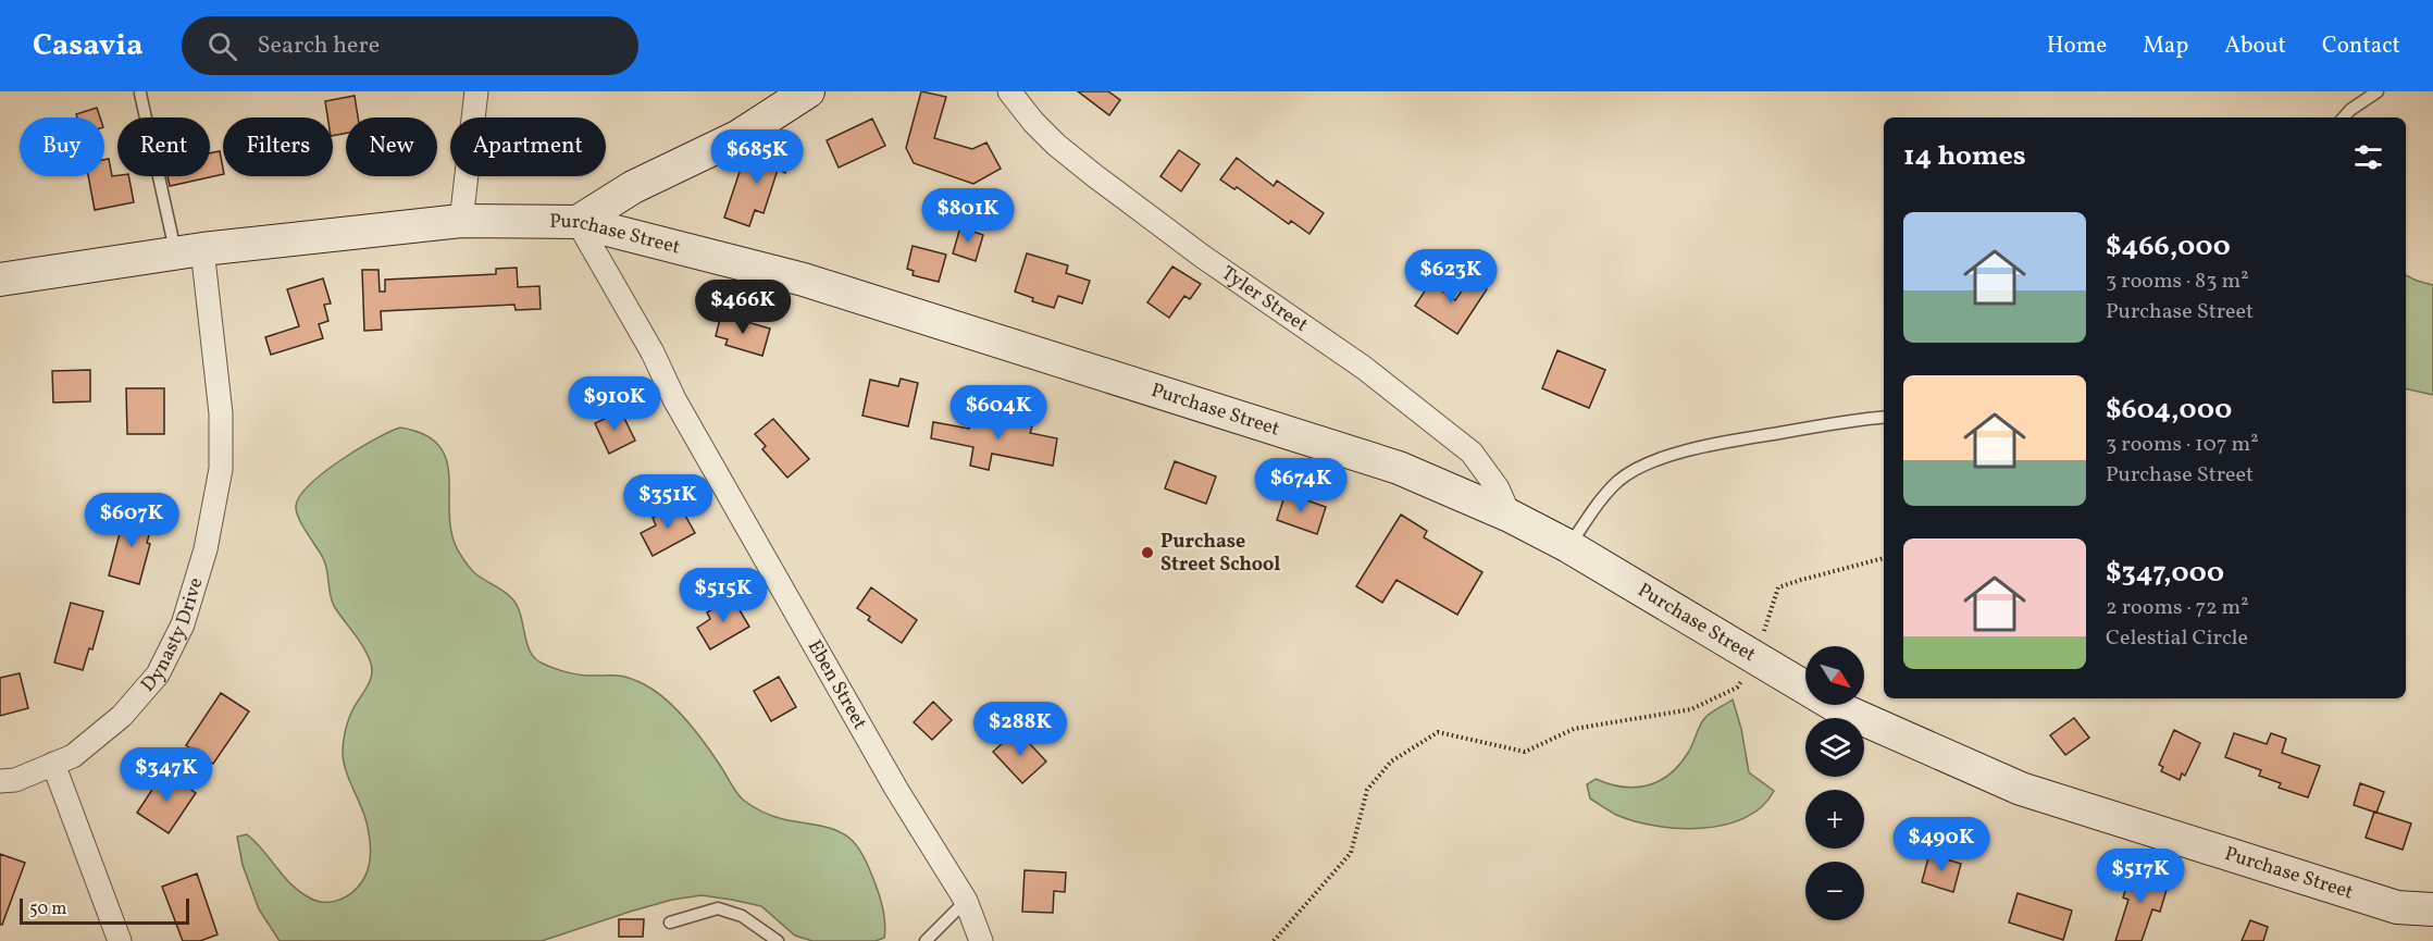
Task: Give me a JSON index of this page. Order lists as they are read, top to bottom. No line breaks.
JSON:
{"streets":{"main road":["Purchase Street"],"street":["Tyler Street","Dynasty Drive","Eben Street"]},"crossings":[["Purchase Street","Tyler Street"],["Purchase Street","Dynasty Drive"],["Purchase Street","Eben Street"]],"places":["Purchase Street School"],"scale_bar":"50 m","north":"bottom right","page":{"header":"Casavia","search":"Search here","nav":["Home","Map","About","Contact"],"chip":["Buy","Rent","Filters","New","Apartment"],"heading":"14 homes","price":["$685K","$801K","$623K","$466K","$910K","$604K","$674K","$351K","$607K","$515K","$288K","$347K","$490K","$517K"],"list":[{"name":"$466,000","note":"3 rooms · 83 m² · Purchase Street"},{"name":"$604,000","note":"3 rooms · 107 m² · Purchase Street"},{"name":"$347,000","note":"2 rooms · 72 m² · Celestial Circle"}],"map_buttons":["+","−"],"scale":"50 m"}}
